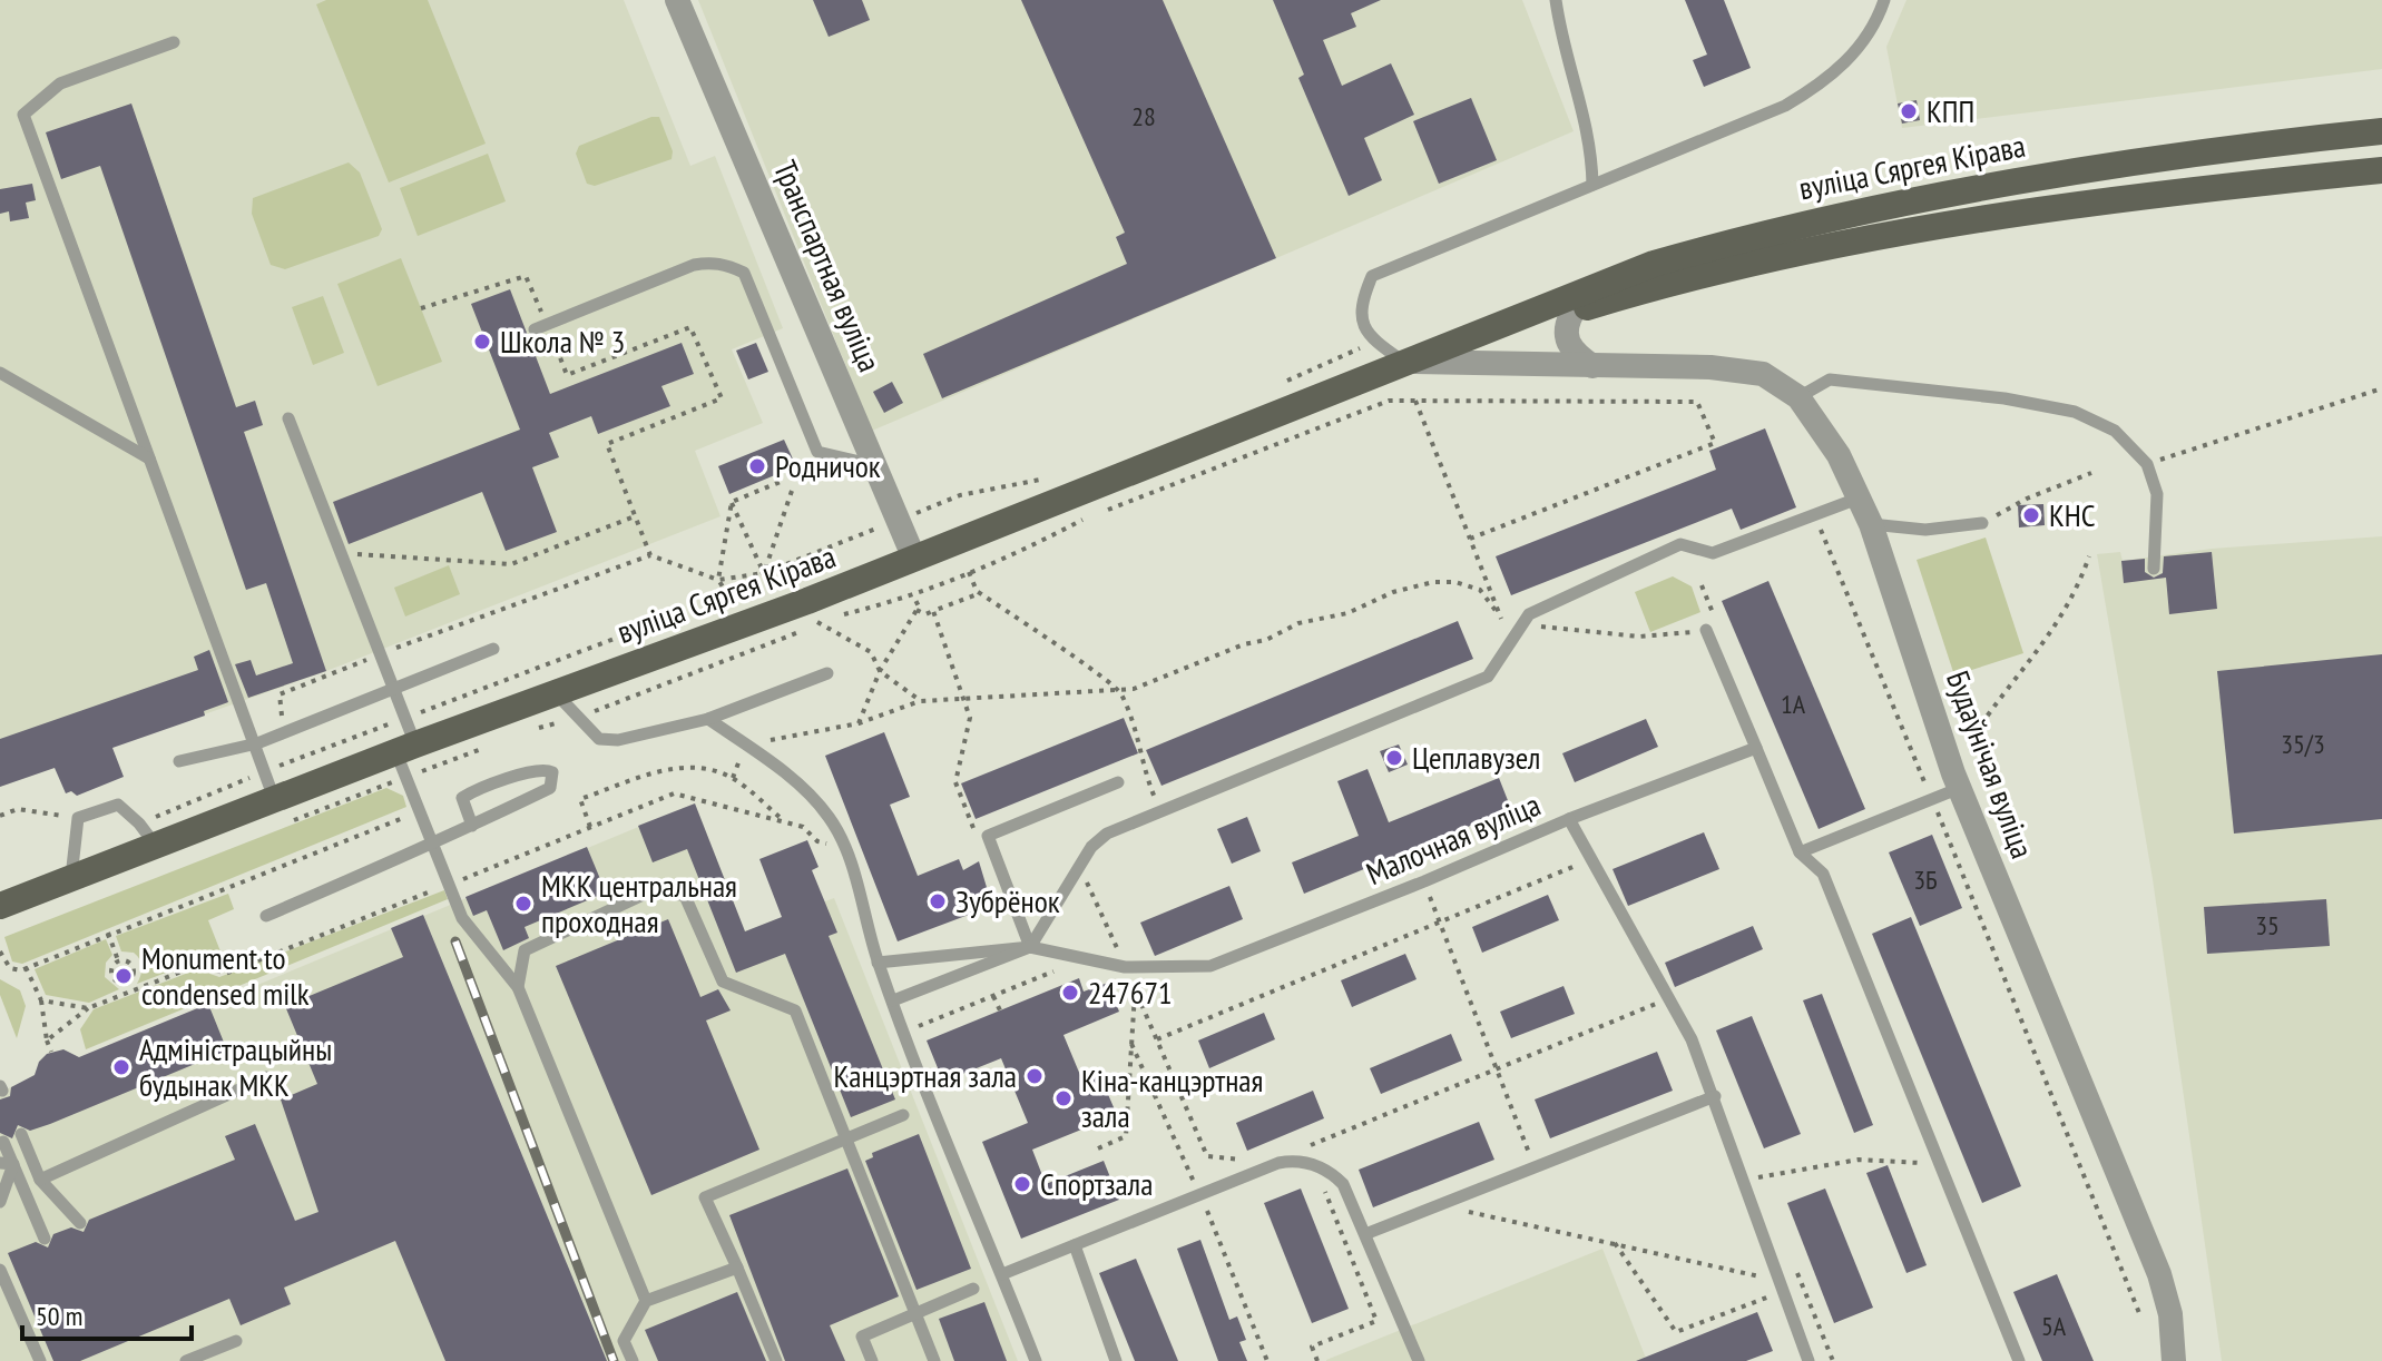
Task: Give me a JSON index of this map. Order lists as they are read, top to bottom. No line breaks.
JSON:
{"streets":{"main road":["вуліца Сяргея Кірава"],"street":["Транспартная вуліца","Будаўнічая вуліца"],"lane":["Малочная вуліца"]},"crossings":[["вуліца Сяргея Кірава","Транспартная вуліца"],["вуліца Сяргея Кірава","Будаўнічая вуліца"]],"places":["КПП","Школа № 3","Родничок","КНС","Цеплавузел","Зубрёнок","МКК центральная проходная","Monument to condensed milk","247671","Адміністрацыйны будынак МКК","Канцэртная зала","Кіна-канцэртная зала","Спортзала"],"house_numbers":["28","1А","35/3","3Б","35","5А"],"scale_bar":"50 m"}
